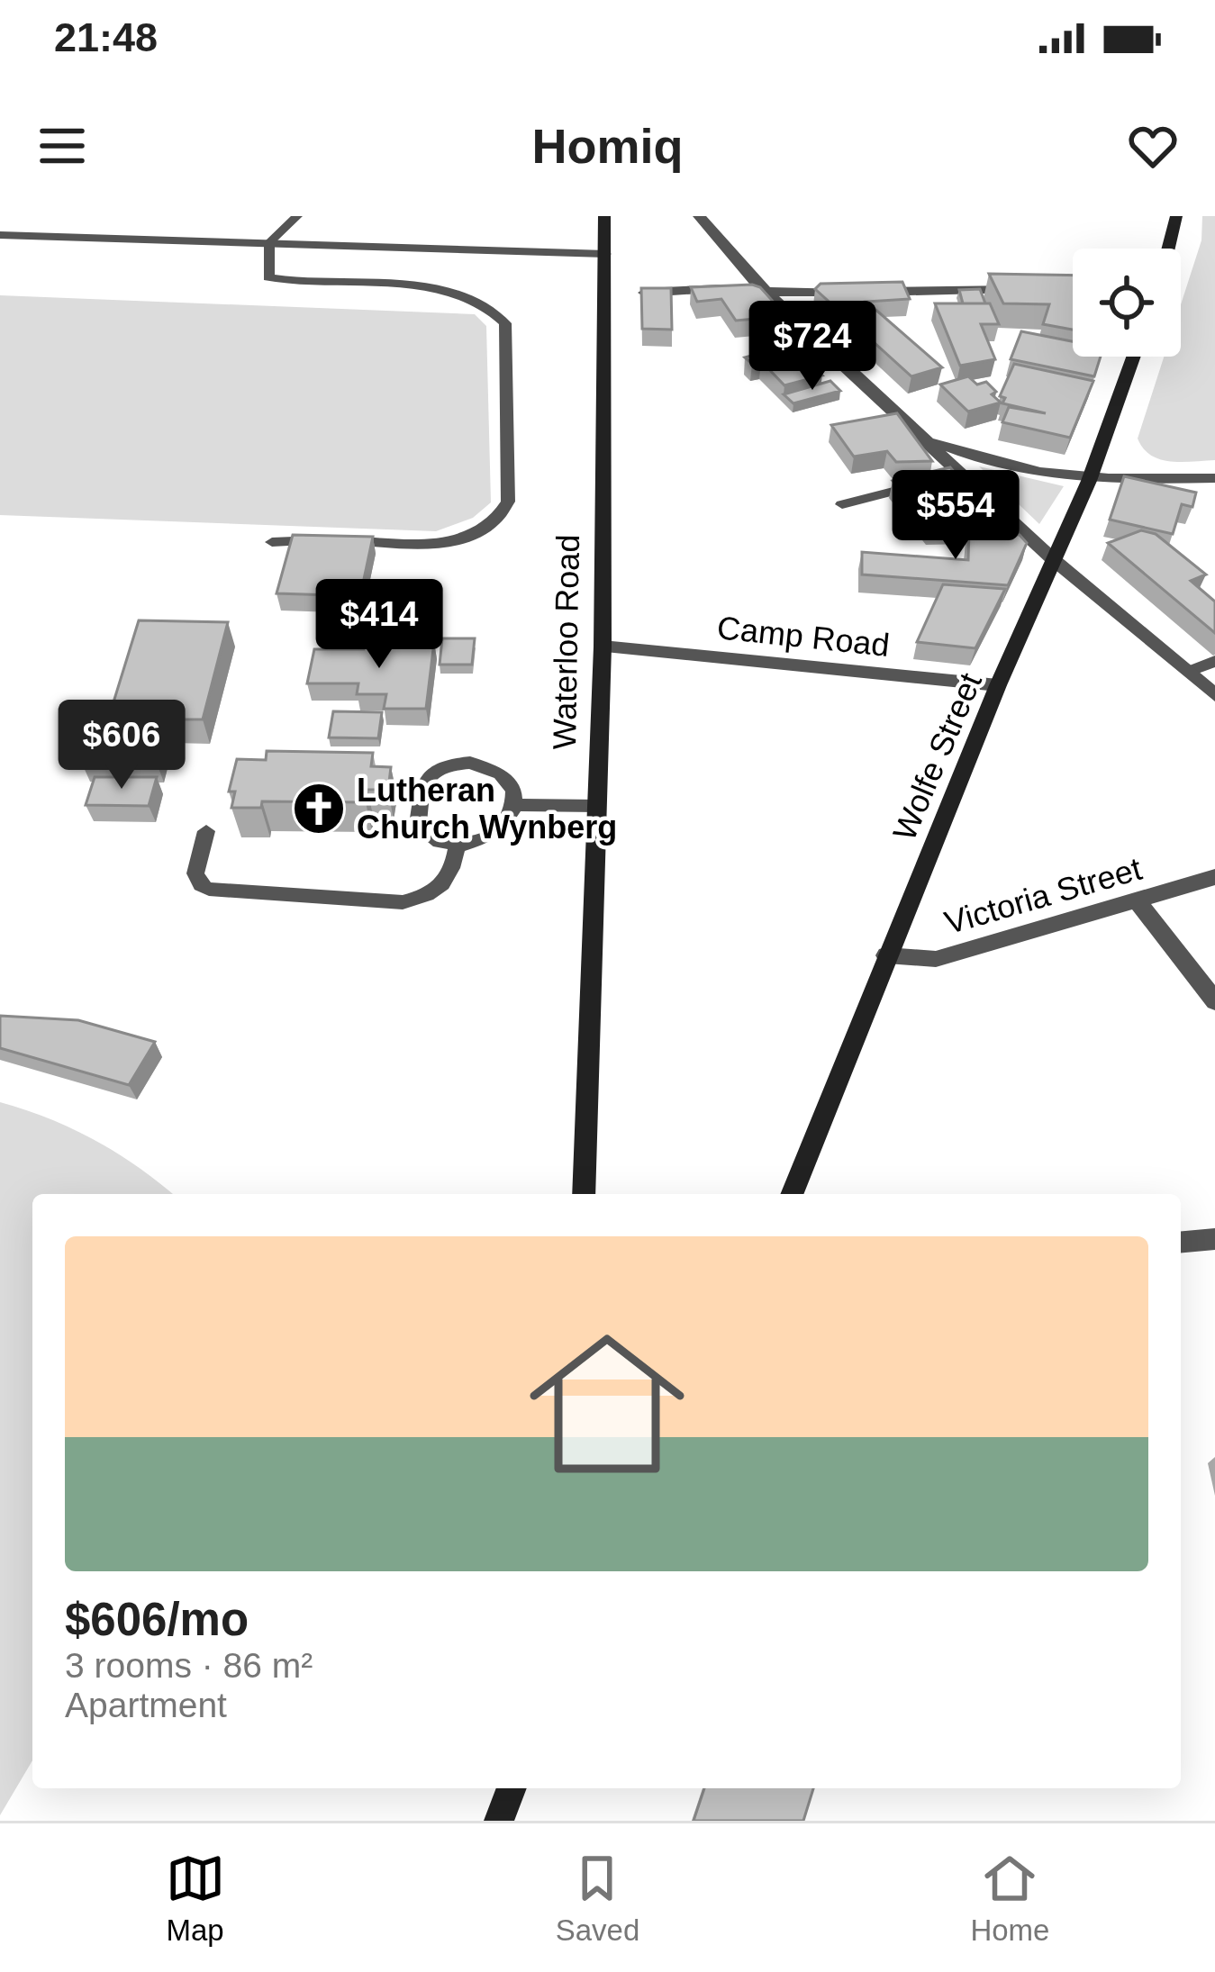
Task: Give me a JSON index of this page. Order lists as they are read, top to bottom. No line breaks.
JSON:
{"streets":{"main road":["Waterloo Road","Wolfe Street"],"street":["Camp Road","Victoria Street"]},"crossings":[["Camp Road","Waterloo Road"],["Camp Road","Wolfe Street"],["Wolfe Street","Victoria Street"]],"places":{"church":["Lutheran Church Wynberg"]},"page":{"status":"21:48","header":"Homiq","price":["$724","$554","$414","$606"],"list":[{"name":"$606/mo","note":"3 rooms · 86 m² · Apartment"}],"tabs":["Map","Saved","Home"]}}
